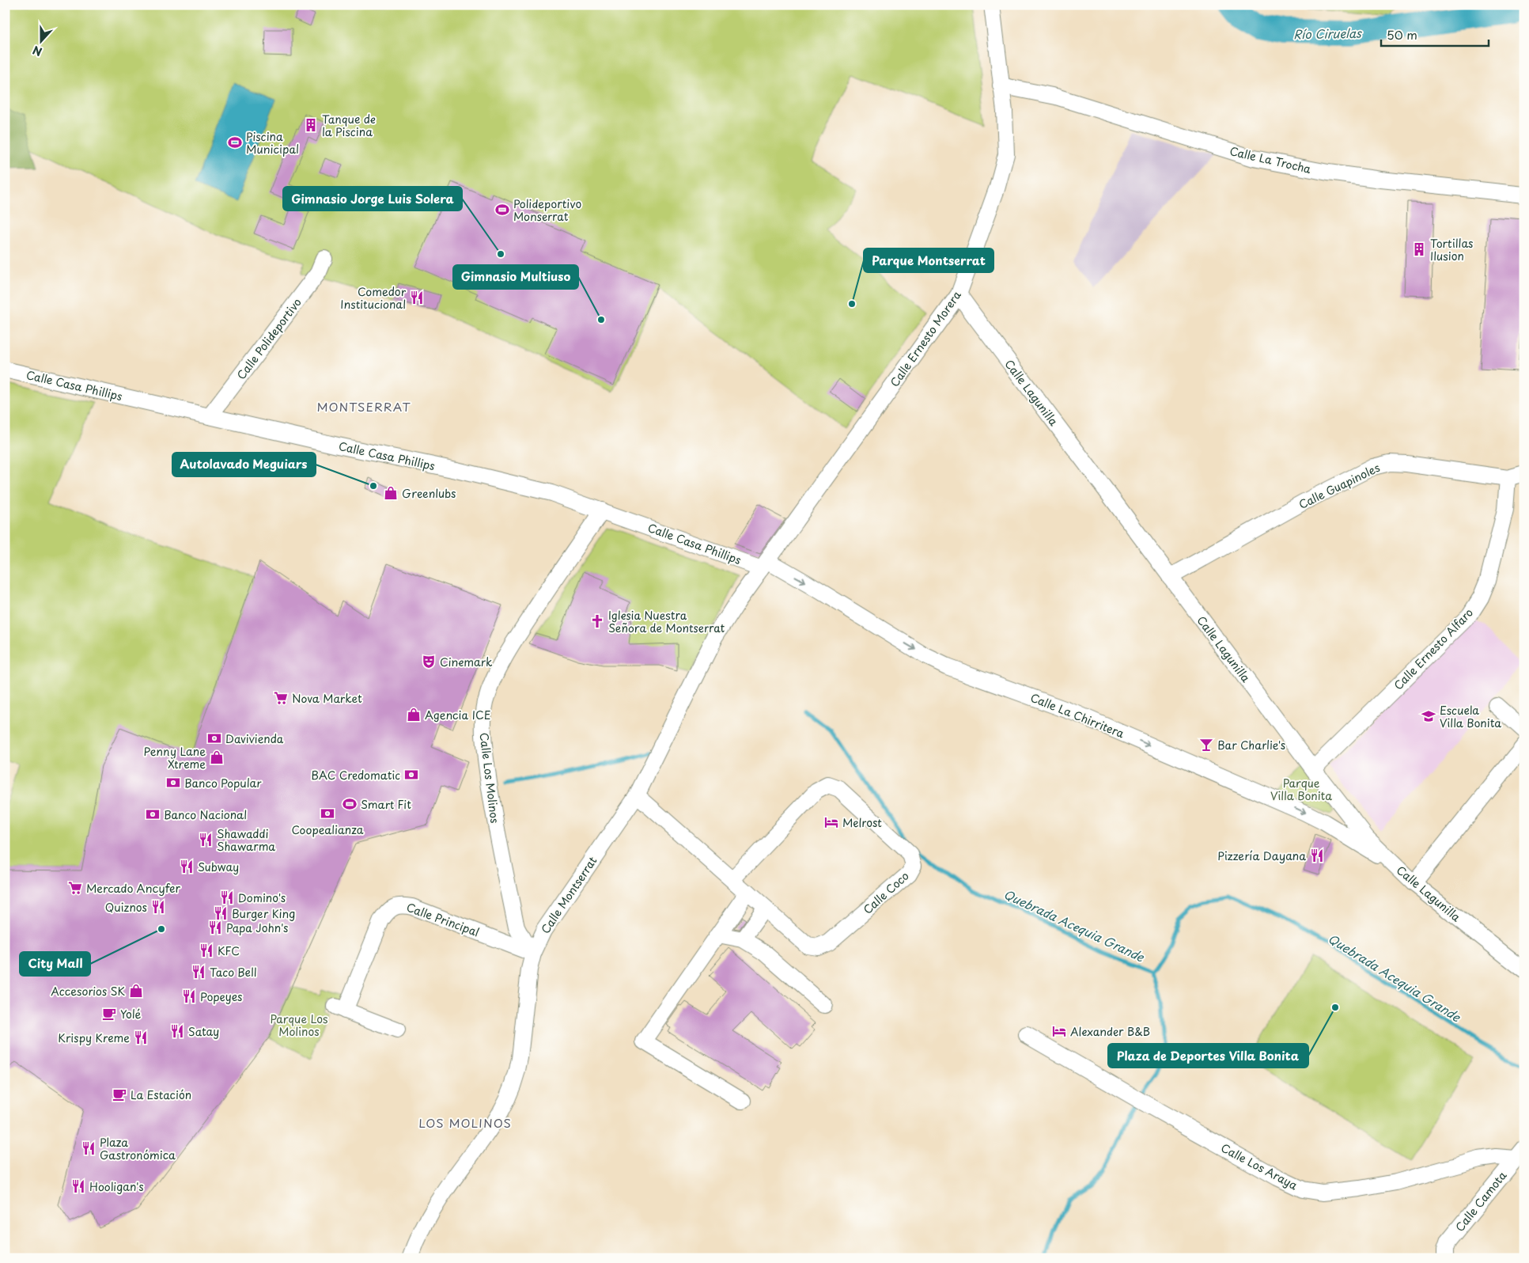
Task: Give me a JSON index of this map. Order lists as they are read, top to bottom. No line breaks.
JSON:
{"streets":{"street":["Calle La Trocha","Calle Polideportivo","Calle Ernesto Morera","Calle Casa Phillips","Calle Lagunilla","Calle Guapinoles","Calle Ernesto Alfaro","Calle La Chirritera","Calle Los Molinos","Calle Coco","Calle Montserrat","Calle Principal","Calle Los Araya","Calle Camota"]},"crossings":[["Calle La Trocha","Calle Ernesto Morera"],["Calle Polideportivo","Calle Casa Phillips"],["Calle Ernesto Morera","Calle Casa Phillips"],["Calle Ernesto Morera","Calle Lagunilla"],["Calle Ernesto Morera","Calle La Chirritera"],["Calle Ernesto Morera","Calle Montserrat"],["Calle Casa Phillips","Calle La Chirritera"],["Calle Casa Phillips","Calle Los Molinos"],["Calle Casa Phillips","Calle Montserrat"],["Calle Lagunilla","Calle Guapinoles"],["Calle Lagunilla","Calle Ernesto Alfaro"],["Calle Lagunilla","Calle La Chirritera"],["Calle Guapinoles","Calle Ernesto Alfaro"],["Calle La Chirritera","Calle Montserrat"],["Calle Los Molinos","Calle Montserrat"],["Calle Los Molinos","Calle Principal"],["Calle Coco","Calle Montserrat"],["Calle Montserrat","Calle Principal"],["Calle Los Araya","Calle Camota"]],"one_way":["Calle La Chirritera"],"districts":["MONTSERRAT","LOS MOLINOS"],"water":["Río Ciruelas","Quebrada Acequia Grande"],"parks":["Parque Villa Bonita","Parque Los Molinos"],"places":{"building":["Tanque de la Piscina","Tortillas Ilusion"],"sports":["Piscina Municipal","Polideportivo Monserrat","Smart Fit"],"other":["Gimnasio Jorge Luis Solera","Parque Montserrat","Gimnasio Multiuso","Autolavado Meguiars","City Mall","Plaza de Deportes Villa Bonita"],"restaurant":["Comedor Institucional","Shawaddi Shawarma","Pizzería Dayana","Subway","Domino's","Quiznos","Burger King","Papa John's","KFC","Taco Bell","Popeyes","Satay","Krispy Kreme","Plaza Gastronómica","Hooligan's"],"shop":["Greenlubs","Agencia ICE","Penny Lane Xtreme","Accesorios SK"],"church":["Iglesia Nuestra Señora de Montserrat"],"theatre":["Cinemark"],"supermarket":["Nova Market","Mercado Ancyfer"],"school or university":["Escuela Villa Bonita"],"bank":["Davivienda","BAC Credomatic","Banco Popular","Coopealianza","Banco Nacional"],"bar":["Bar Charlie's"],"hotel":["Melrost","Alexander B&B"],"cafe":["Yolé","La Estación"]},"scale_bar":"50 m","north":"bottom"}
